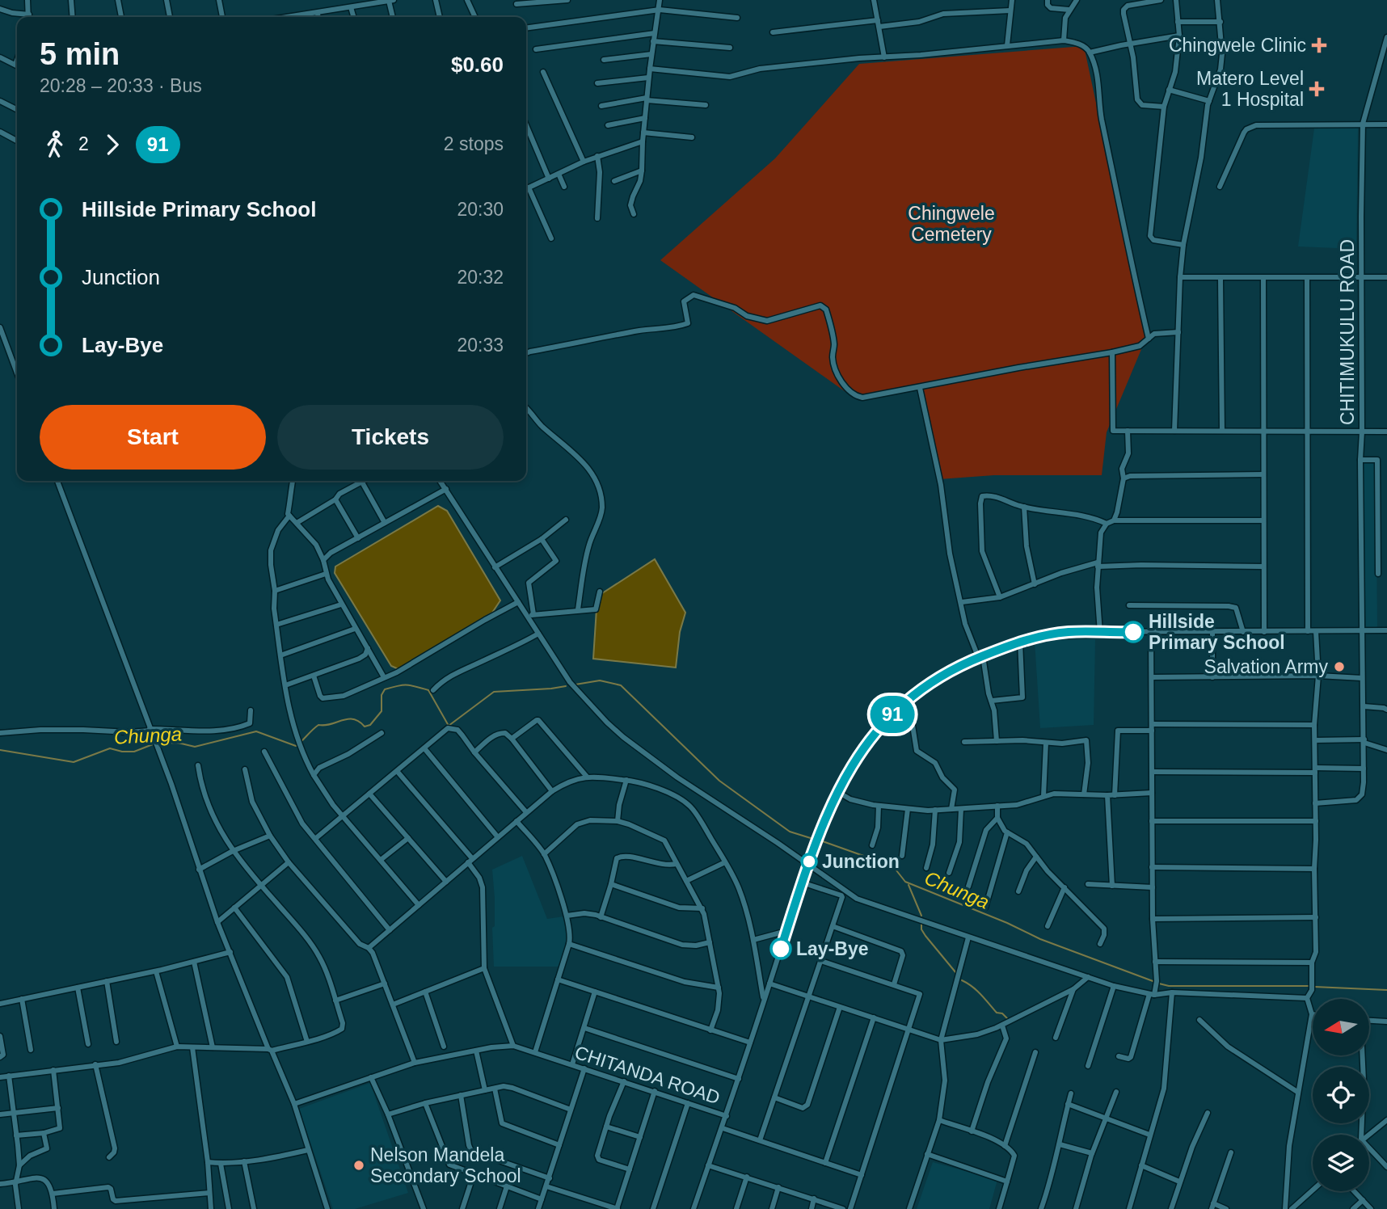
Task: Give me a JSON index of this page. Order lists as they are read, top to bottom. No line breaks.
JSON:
{"streets":{"street":["CHITIMUKULU ROAD","CHITANDA ROAD"]},"crossings":[["CHITIMUKULU ROAD","CHITANDA ROAD"]],"water":["Chunga"],"parks":["Chingwele Cemetery"],"places":{"health":["Chingwele Clinic","Matero Level 1 Hospital"],"other":["Hillside Primary School","Salvation Army","Junction","Lay-Bye","Nelson Mandela Secondary School"]},"lines":["bus line 91"],"north":"left","page":{"on_map":"91","heading":["5 min","20:28 – 20:33 · Bus","$0.60"],"legs":["2","91","2 stops"],"list":[{"name":"Hillside Primary School","value":"20:30"},{"name":"Junction","value":"20:32"},{"name":"Lay-Bye","value":"20:33"}],"buttons":["Start","Tickets"]}}
